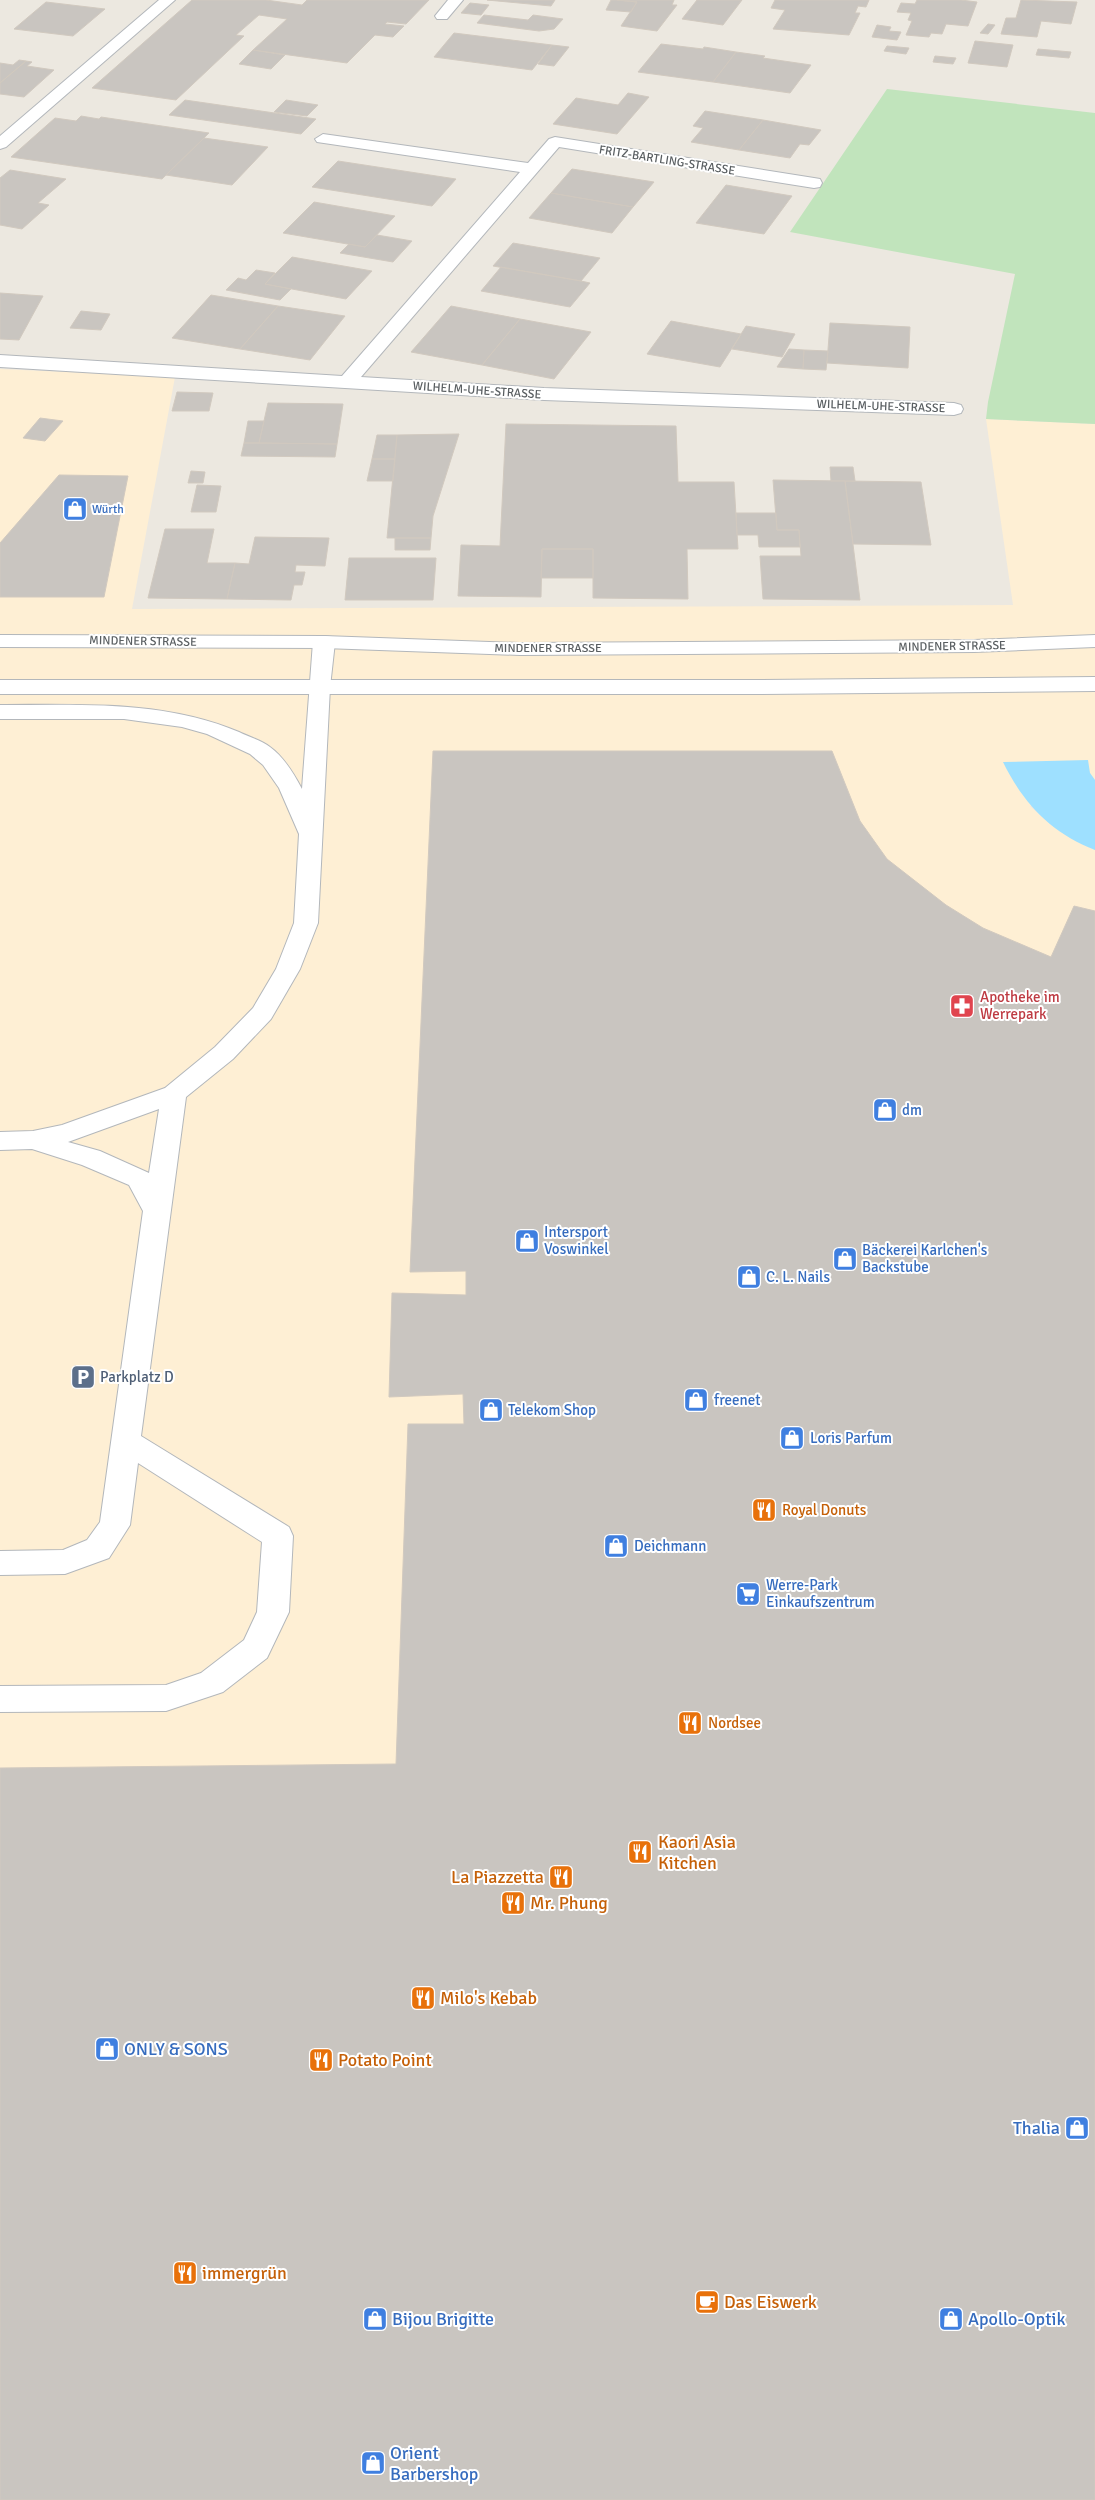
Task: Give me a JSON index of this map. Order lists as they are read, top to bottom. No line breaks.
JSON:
{"streets":{"street":["FRITZ-BARTLING-STRASSE","WILHELM-UHE-STRASSE","MINDENER STRASSE"]},"crossings":[["FRITZ-BARTLING-STRASSE","WILHELM-UHE-STRASSE"]],"places":{"shop":["Würth","dm","Intersport Voswinkel","Bäckerei Karlchen's Backstube","C. L. Nails","freenet","Telekom Shop","Loris Parfum","Deichmann","ONLY & SONS","Thalia","Bijou Brigitte","Apollo-Optik","Orient Barbershop"],"pharmacy":["Apotheke im Werrepark"],"parking":["Parkplatz D"],"restaurant":["Royal Donuts","Nordsee","Kaori Asia Kitchen","La Piazzetta","Mr. Phung","Milo's Kebab","Potato Point","immergrün"],"supermarket":["Werre-Park Einkaufszentrum"],"cafe":["Das Eiswerk"]}}
